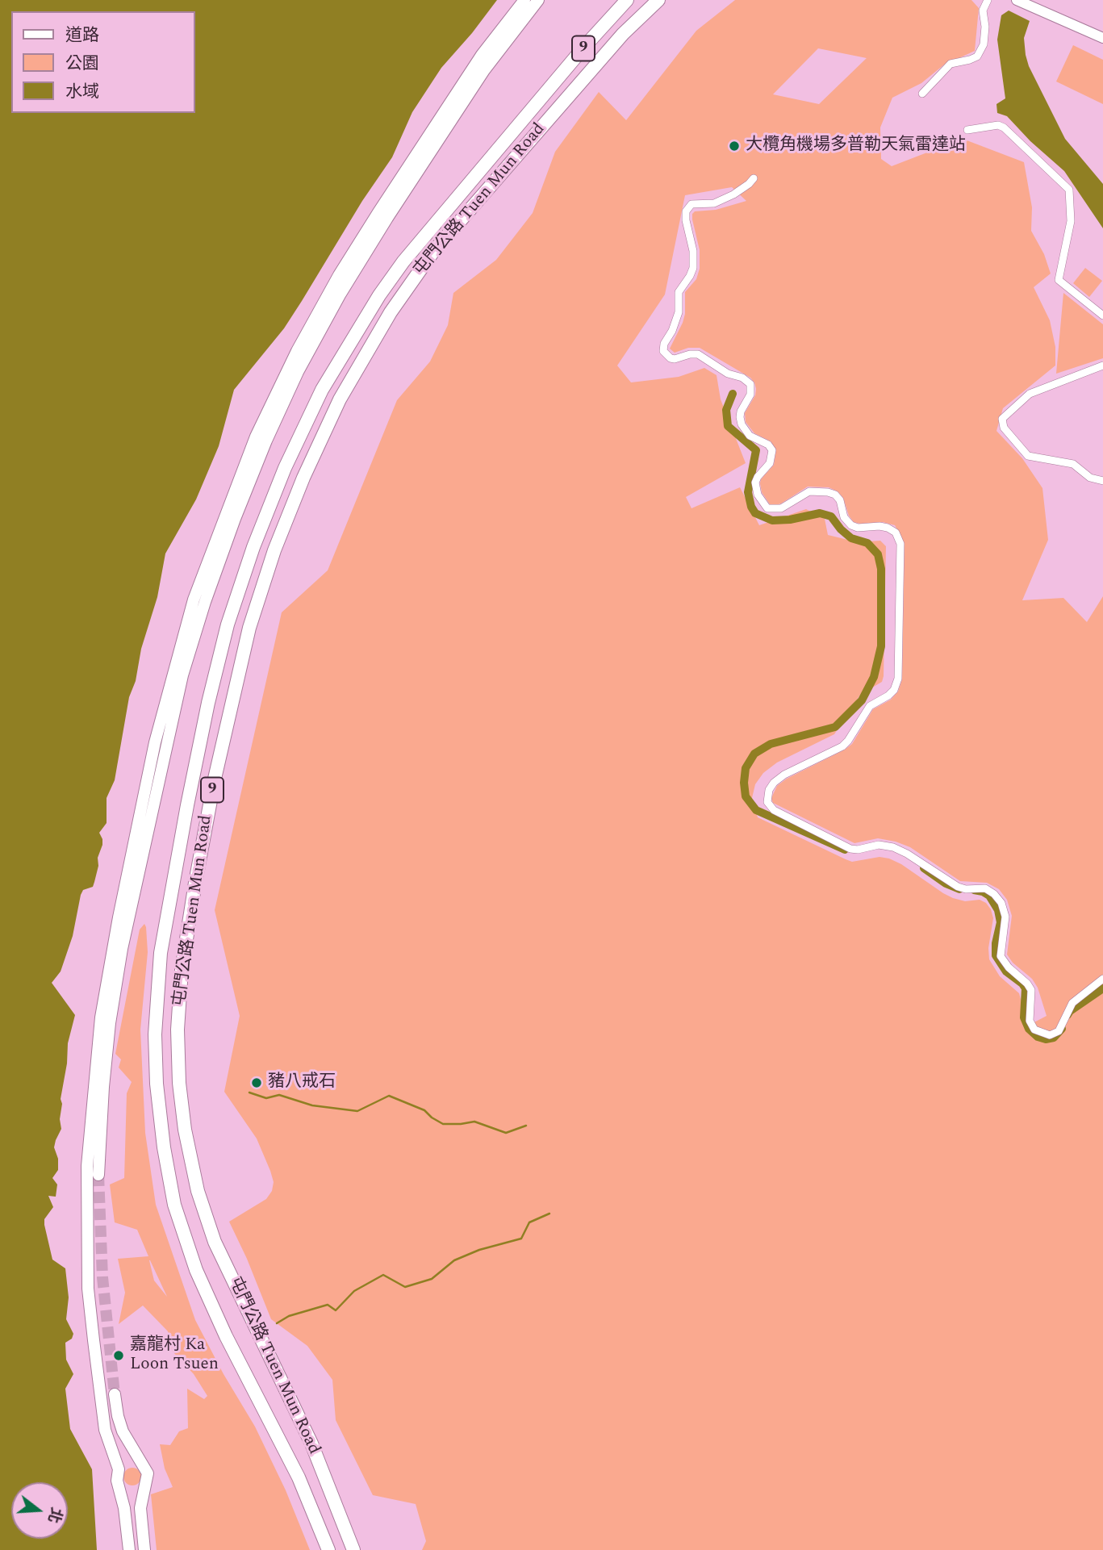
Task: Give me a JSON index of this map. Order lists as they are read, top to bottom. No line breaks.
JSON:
{"streets":{"highway":["9","屯門公路 Tuen Mun Road"]},"places":["大欖角機場多普勒天氣雷達站","豬八戒石","嘉龍村 Ka Loon Tsuen"],"legend":["道路","公園","水域"],"north":"right"}
